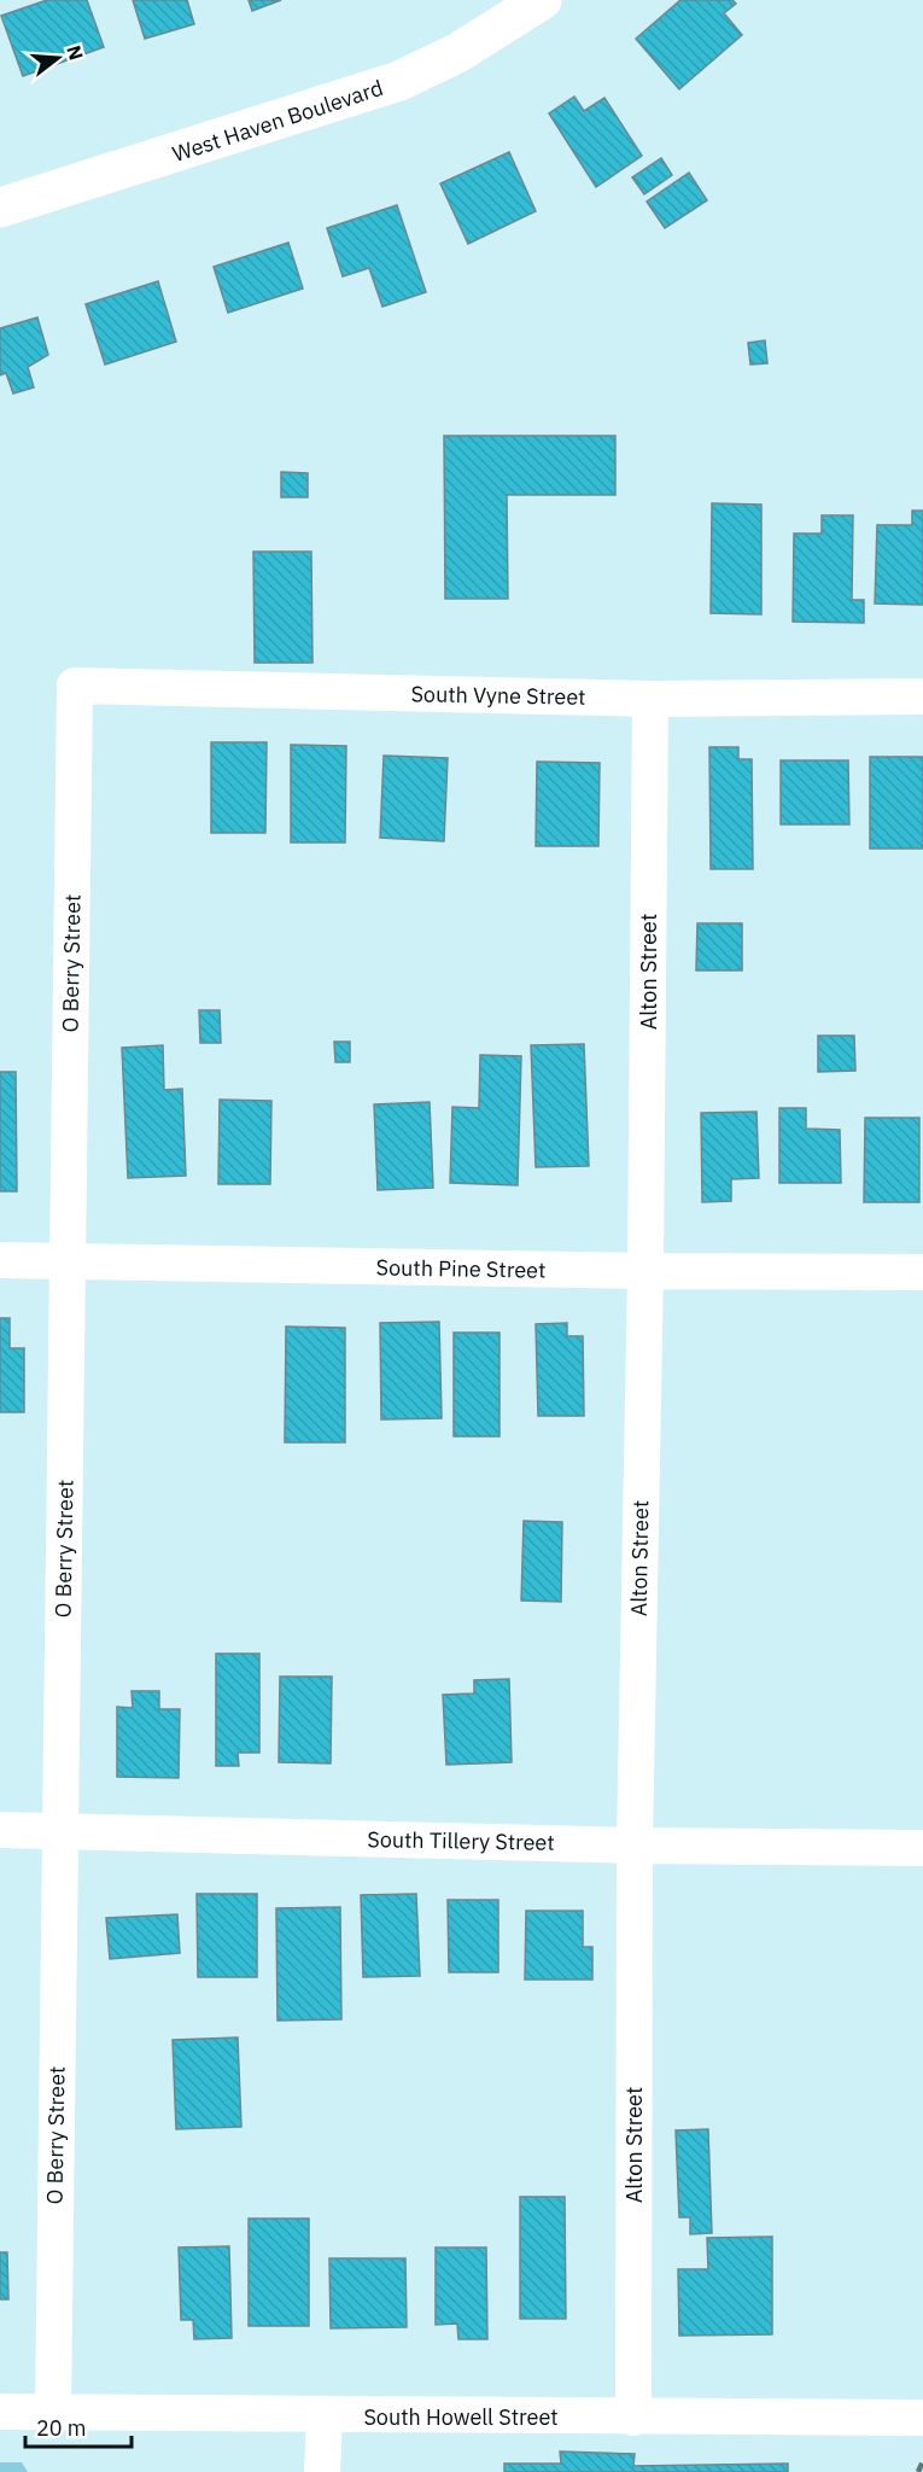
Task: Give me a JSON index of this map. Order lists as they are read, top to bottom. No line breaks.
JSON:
{"streets":{"street":["West Haven Boulevard","South Vyne Street","O Berry Street","Alton Street","South Pine Street","South Tillery Street","South Howell Street"]},"crossings":[["South Vyne Street","O Berry Street"],["South Vyne Street","Alton Street"],["O Berry Street","South Pine Street"],["O Berry Street","South Tillery Street"],["O Berry Street","South Howell Street"],["Alton Street","South Pine Street"],["Alton Street","South Tillery Street"],["Alton Street","South Howell Street"]],"scale_bar":"20 m","north":"right"}
